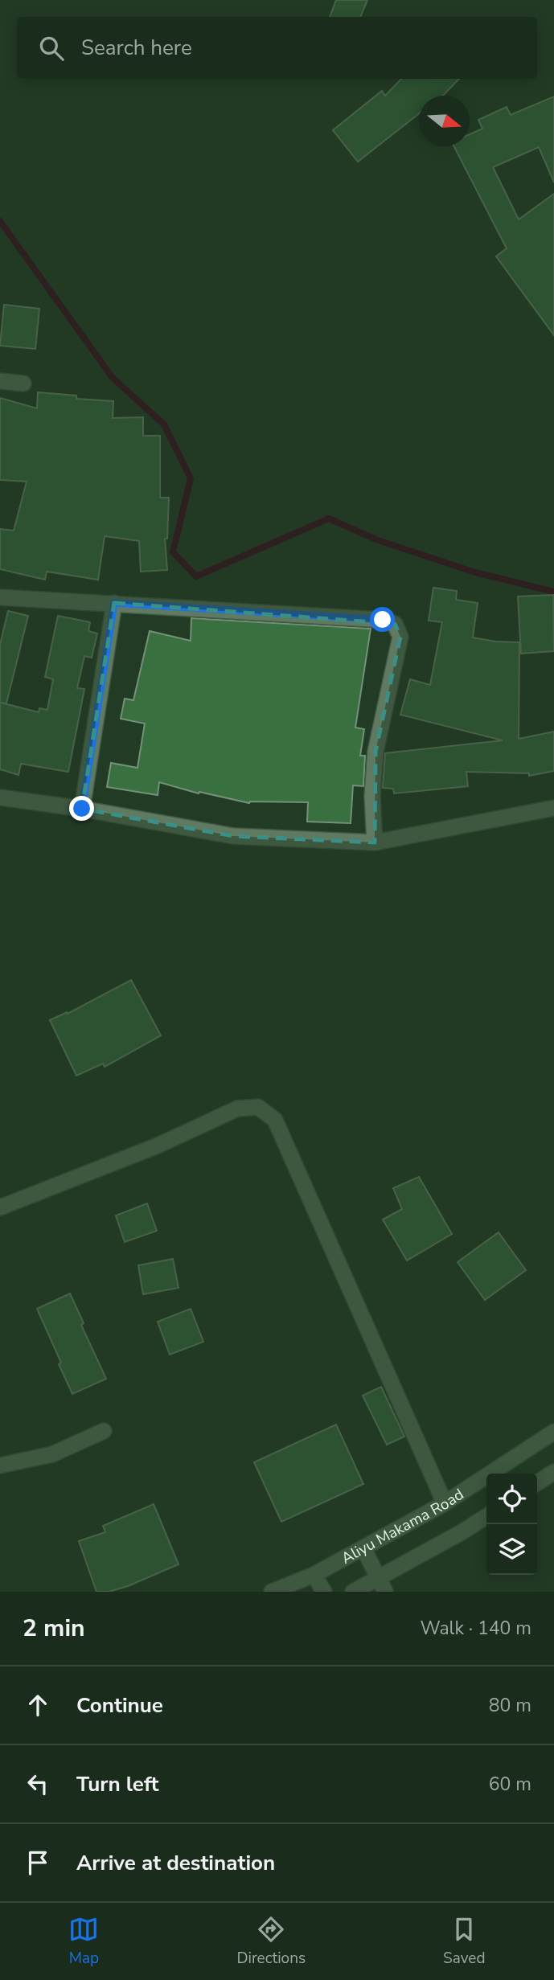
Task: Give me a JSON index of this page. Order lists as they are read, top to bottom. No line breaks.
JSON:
{"streets":{"street":["Aliyu Makama Road"]},"north":"right","page":{"search":"Search here","heading":["2 min","Walk · 140 m"],"list":[["Continue","80 m"],["Turn left","60 m"],"Arrive at destination"],"nav":["Map","Directions","Saved"]}}
